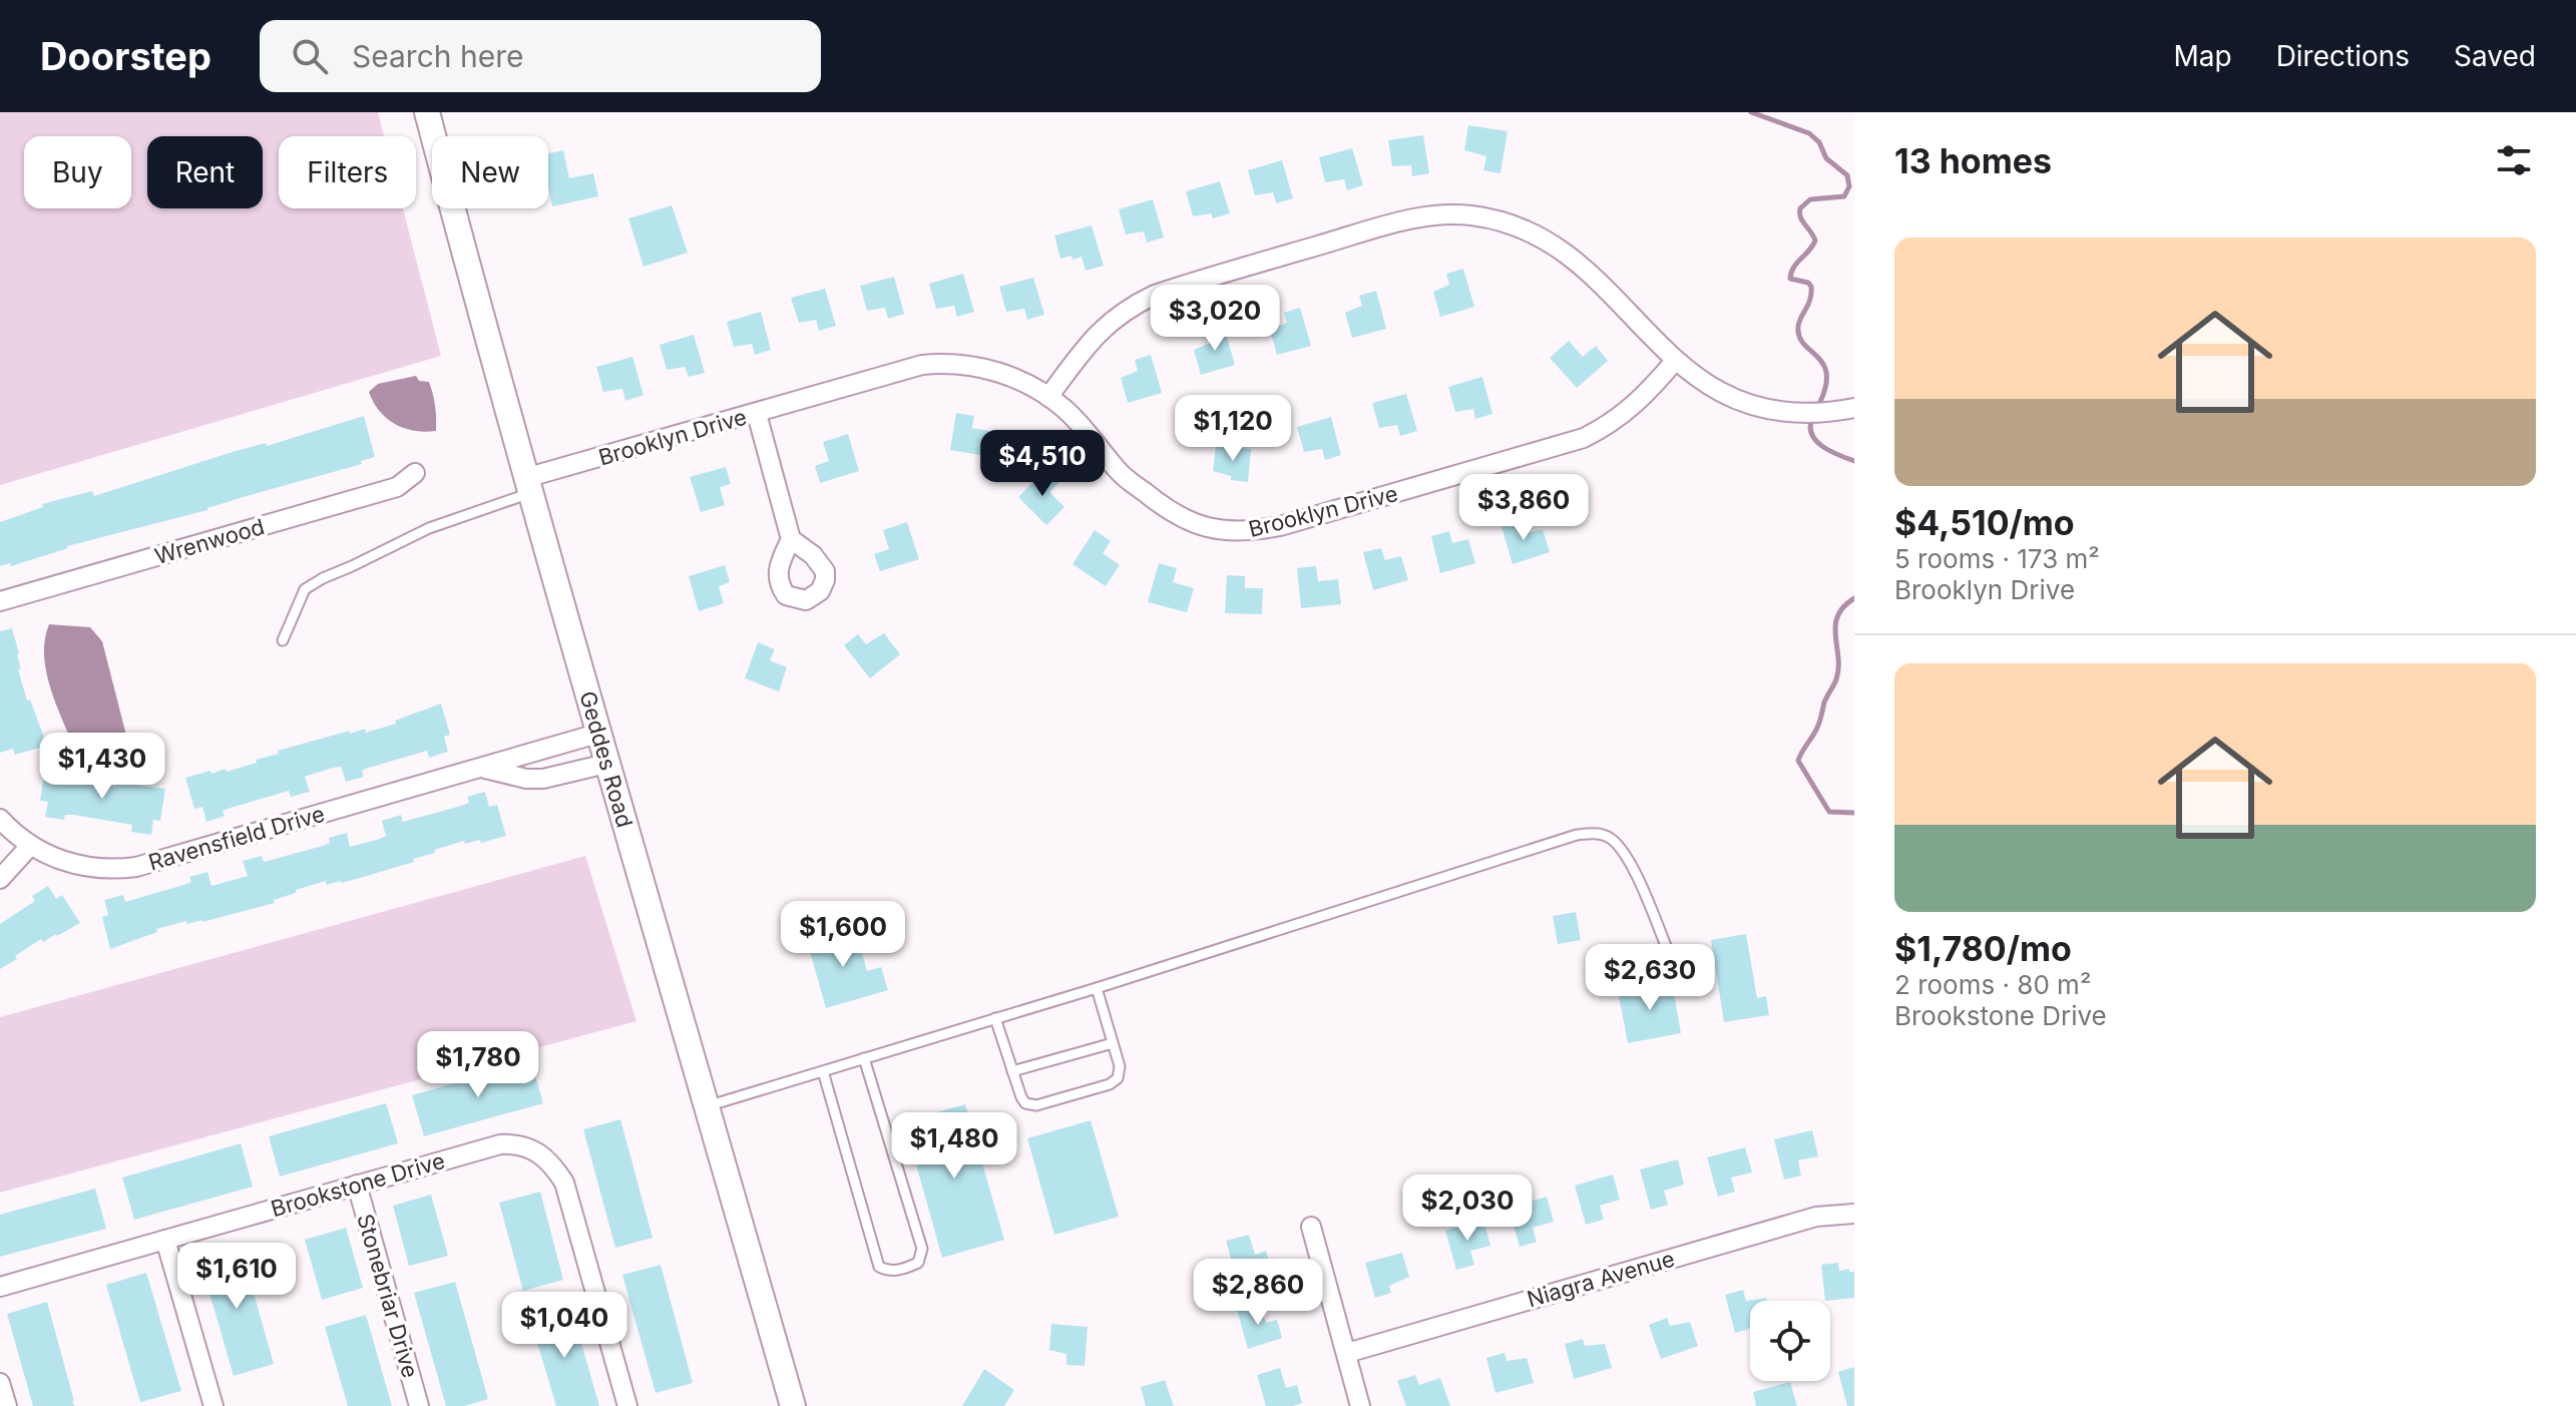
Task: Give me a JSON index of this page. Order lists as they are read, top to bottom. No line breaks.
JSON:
{"streets":{"main road":["Geddes Road"],"street":["Brooklyn Drive","Wrenwood","Ravensfield Drive","Brookstone Drive","Niagra Avenue","Stonebriar Drive"]},"crossings":[["Brooklyn Drive","Geddes Road"],["Geddes Road","Ravensfield Drive"],["Brookstone Drive","Stonebriar Drive"]],"page":{"header":"Doorstep","search":"Search here","nav":["Map","Directions","Saved"],"heading":"13 homes","chip":["Buy","Rent","Filters","New"],"list":[{"name":"$4,510/mo","note":"5 rooms · 173 m² · Brooklyn Drive"},{"name":"$1,780/mo","note":"2 rooms · 80 m² · Brookstone Drive"}],"price":["$3,020","$1,120","$4,510","$3,860","$1,430","$1,600","$2,630","$1,780","$1,480","$2,030","$1,610","$2,860","$1,040"]}}
